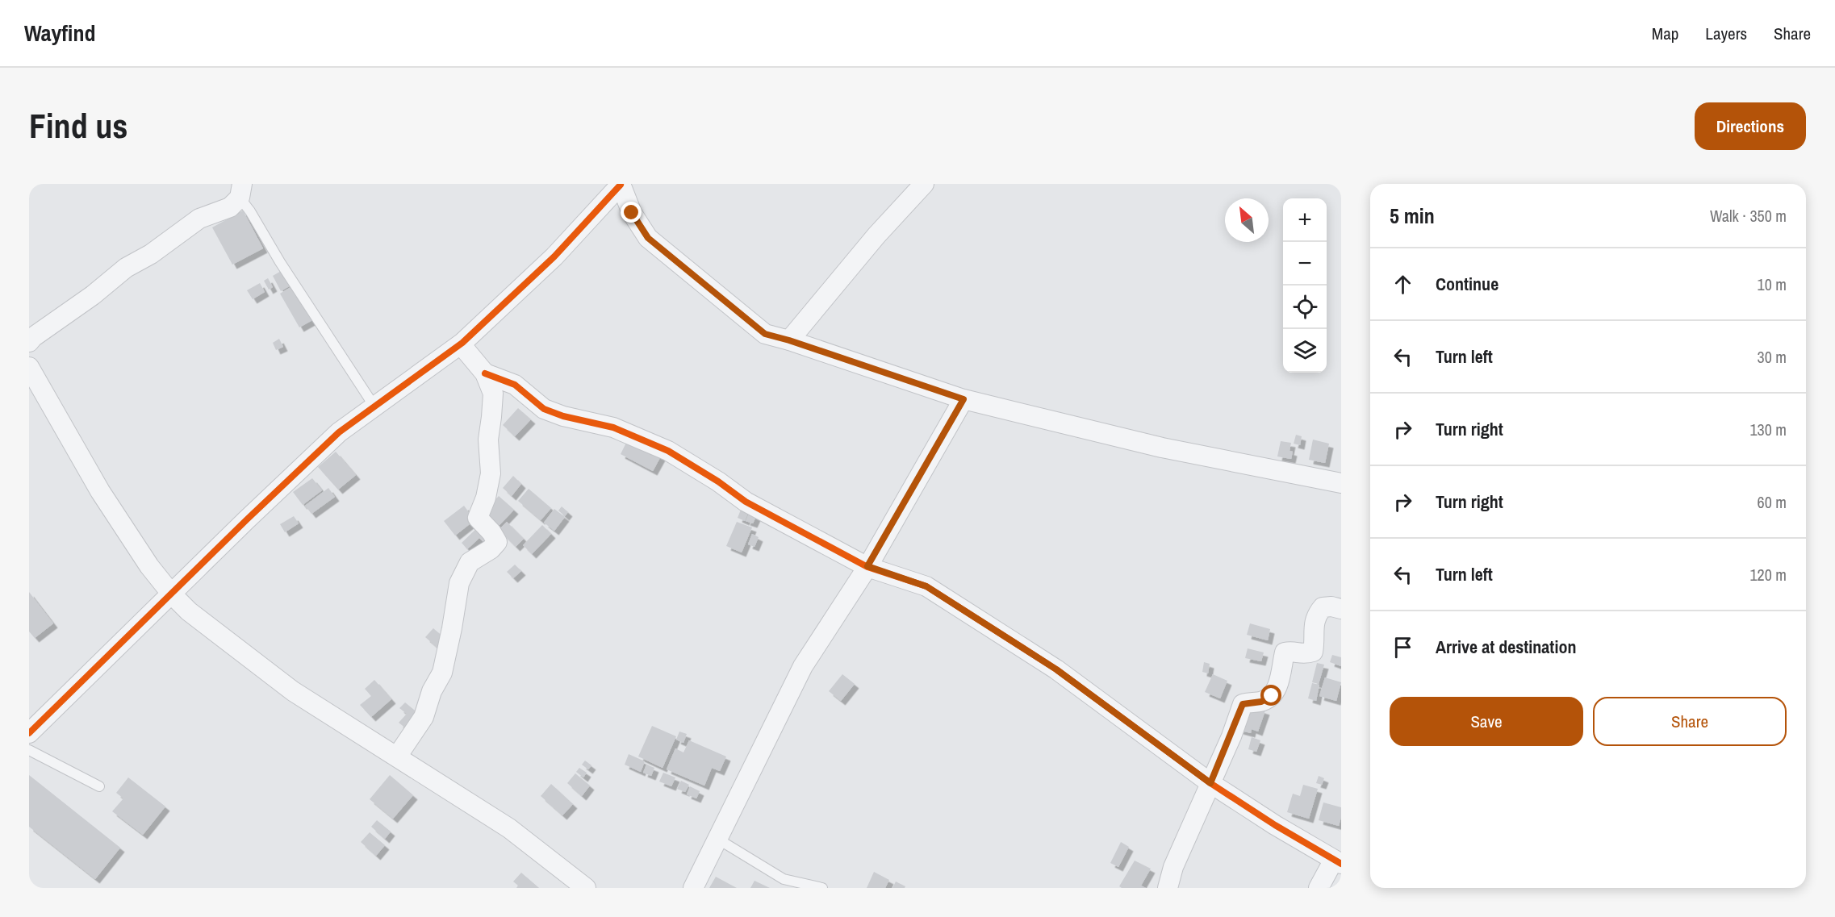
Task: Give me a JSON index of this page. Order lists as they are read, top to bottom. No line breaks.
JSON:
{"north":"top left","page":{"header":"Wayfind","nav":["Map","Layers","Share"],"buttons":["Directions",["Save","Share"]],"title":"Find us","heading":["5 min","Walk · 350 m"],"map_buttons":["+","−"],"list":[["Continue","10 m"],["Turn left","30 m"],["Turn right","130 m"],["Turn right","60 m"],["Turn left","120 m"],"Arrive at destination"]}}
